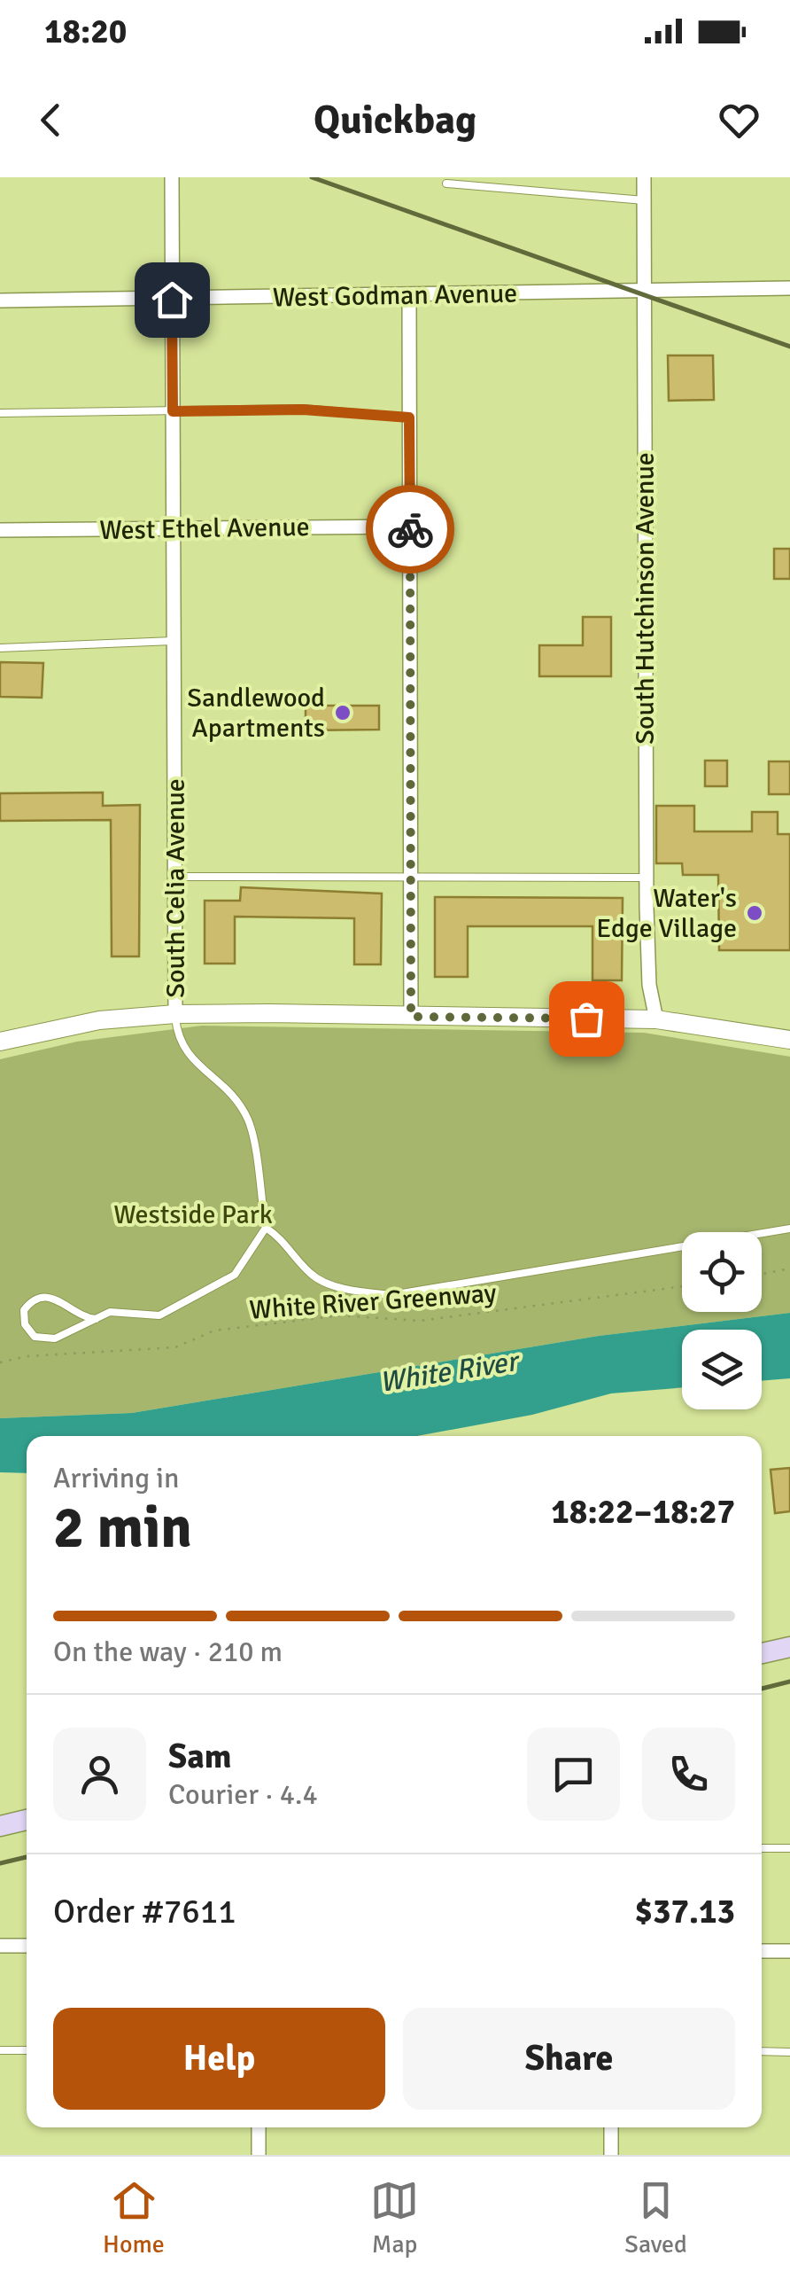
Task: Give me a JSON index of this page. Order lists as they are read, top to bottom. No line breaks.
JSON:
{"streets":{"street":["West Godman Avenue","West Ethel Avenue","South Hutchinson Avenue","South Celia Avenue"],"path":["White River Greenway"]},"crossings":[["West Godman Avenue","South Hutchinson Avenue"],["West Godman Avenue","South Celia Avenue"],["West Ethel Avenue","South Celia Avenue"]],"water":["White River"],"parks":["Westside Park"],"places":["Sandlewood Apartments","Water's Edge Village"],"page":{"status":"18:20","header":"Quickbag","heading":["2 min","Arriving in","18:22–18:27"],"panel":["Sam","Courier · 4.4","Order #7611","$37.13"],"bar":"On the way · 210 m","buttons":["Help","Share"],"tabs":["Home","Map","Saved"]}}
